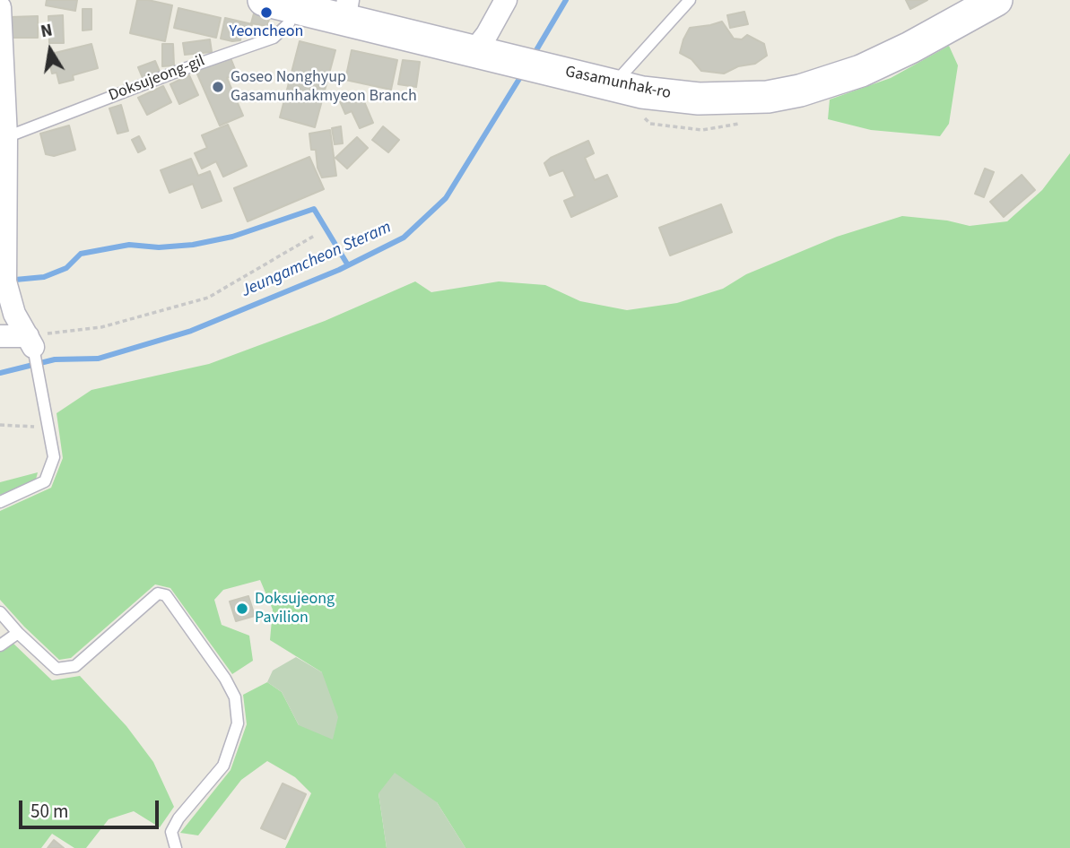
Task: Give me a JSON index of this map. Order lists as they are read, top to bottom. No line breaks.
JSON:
{"streets":{"main road":["Gasamunhak-ro"],"lane":["Doksujeong-gil"]},"crossings":[["Doksujeong-gil","Gasamunhak-ro"]],"water":["Jeungamcheon Steram"],"places":["Yeoncheon","Goseo Nonghyup Gasamunhakmyeon Branch","Doksujeong Pavilion"],"scale_bar":"50 m","north":"top"}
